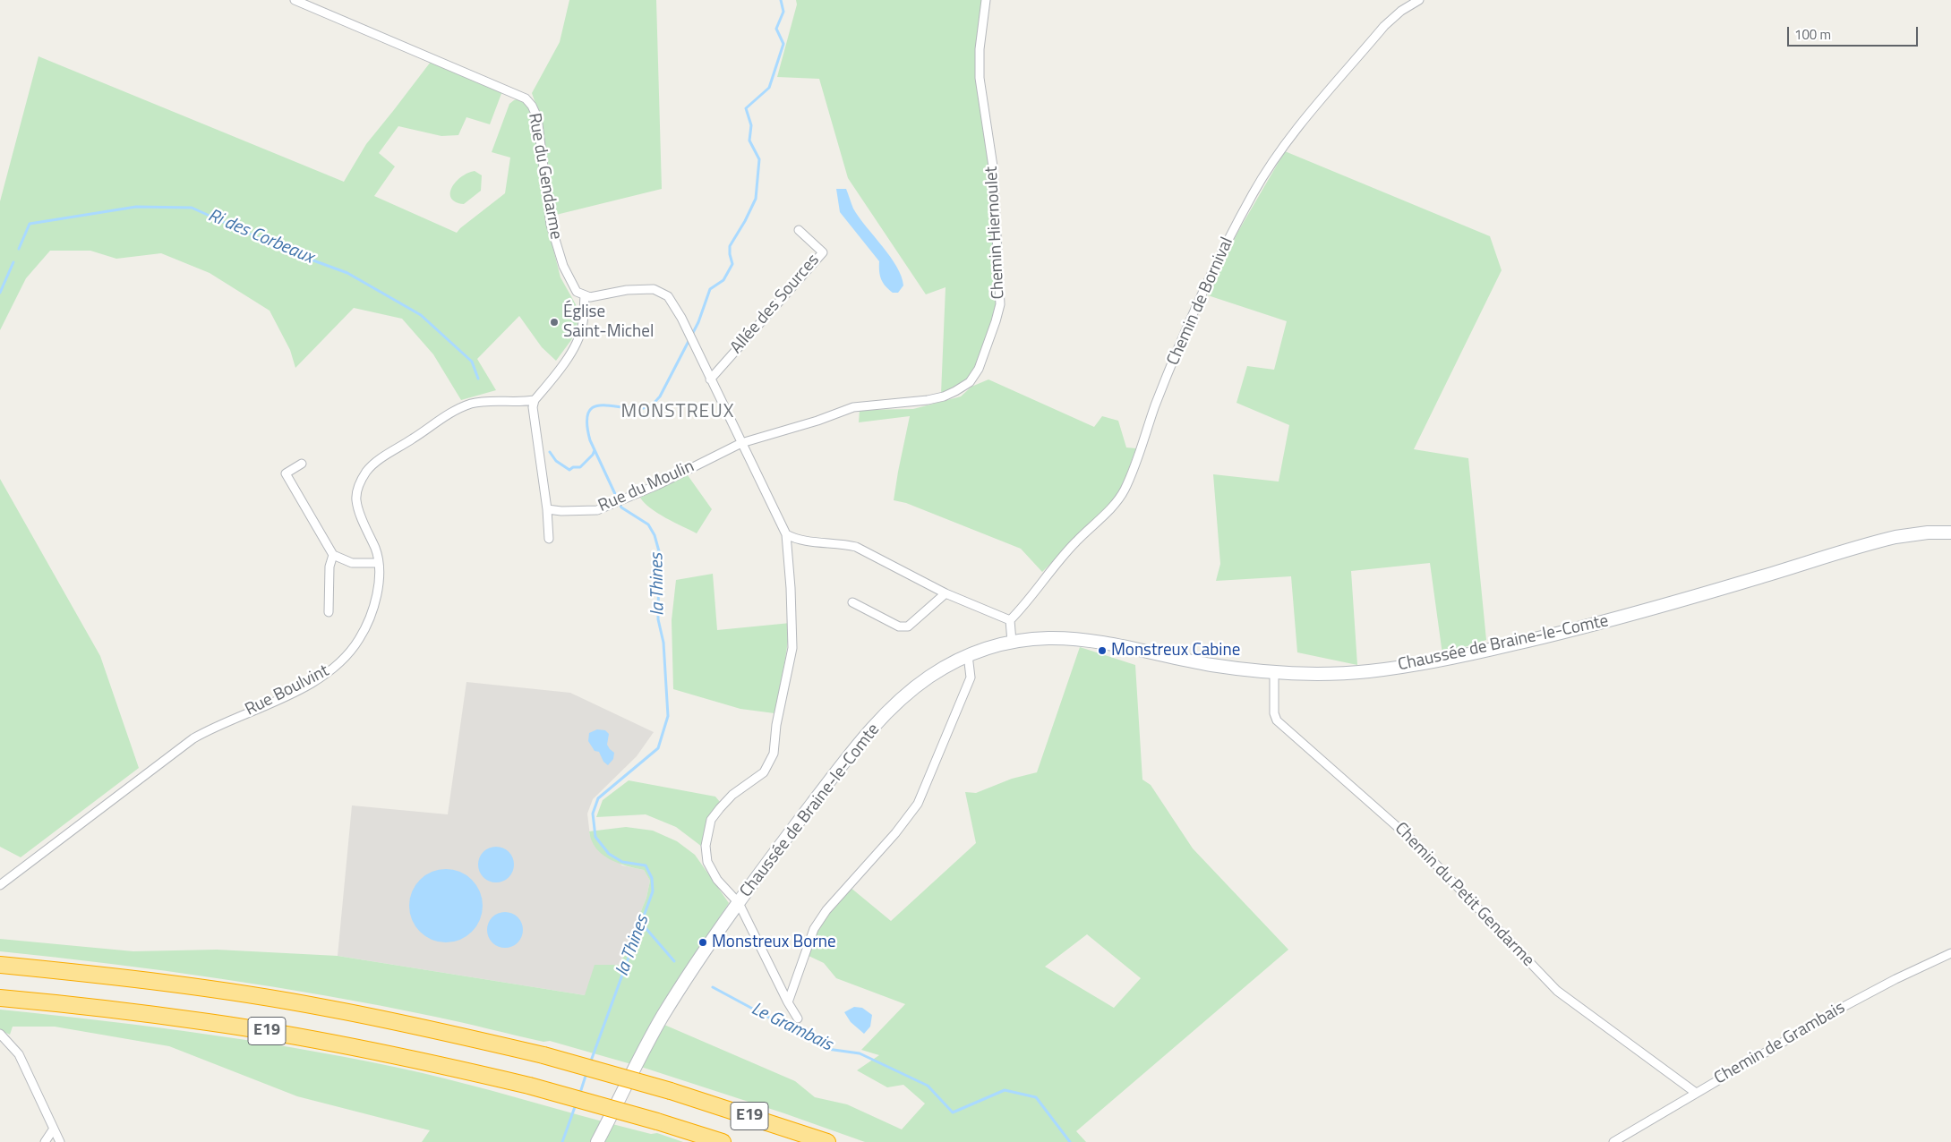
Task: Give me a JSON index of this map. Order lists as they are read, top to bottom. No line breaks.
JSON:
{"streets":{"highway":["E19"],"main road":["Chaussée de Braine-le-Comte"],"street":["Rue du Gendarme","Chemin Hiernoulet","Chemin de Bornival","Allée des Sources","Rue du Moulin","Rue Boulvint","Chemin du Petit Gendarme","Chemin de Grambais"]},"crossings":[["Chemin Hiernoulet","Rue du Moulin"],["Chaussée de Braine-le-Comte","Chemin du Petit Gendarme"],["Chemin du Petit Gendarme","Chemin de Grambais"]],"districts":["MONSTREUX"],"water":["Ri des Corbeaux","la Thines","Le Grambais"],"places":["Église Saint-Michel","Monstreux Cabine","Monstreux Borne"],"scale_bar":"100 m"}
